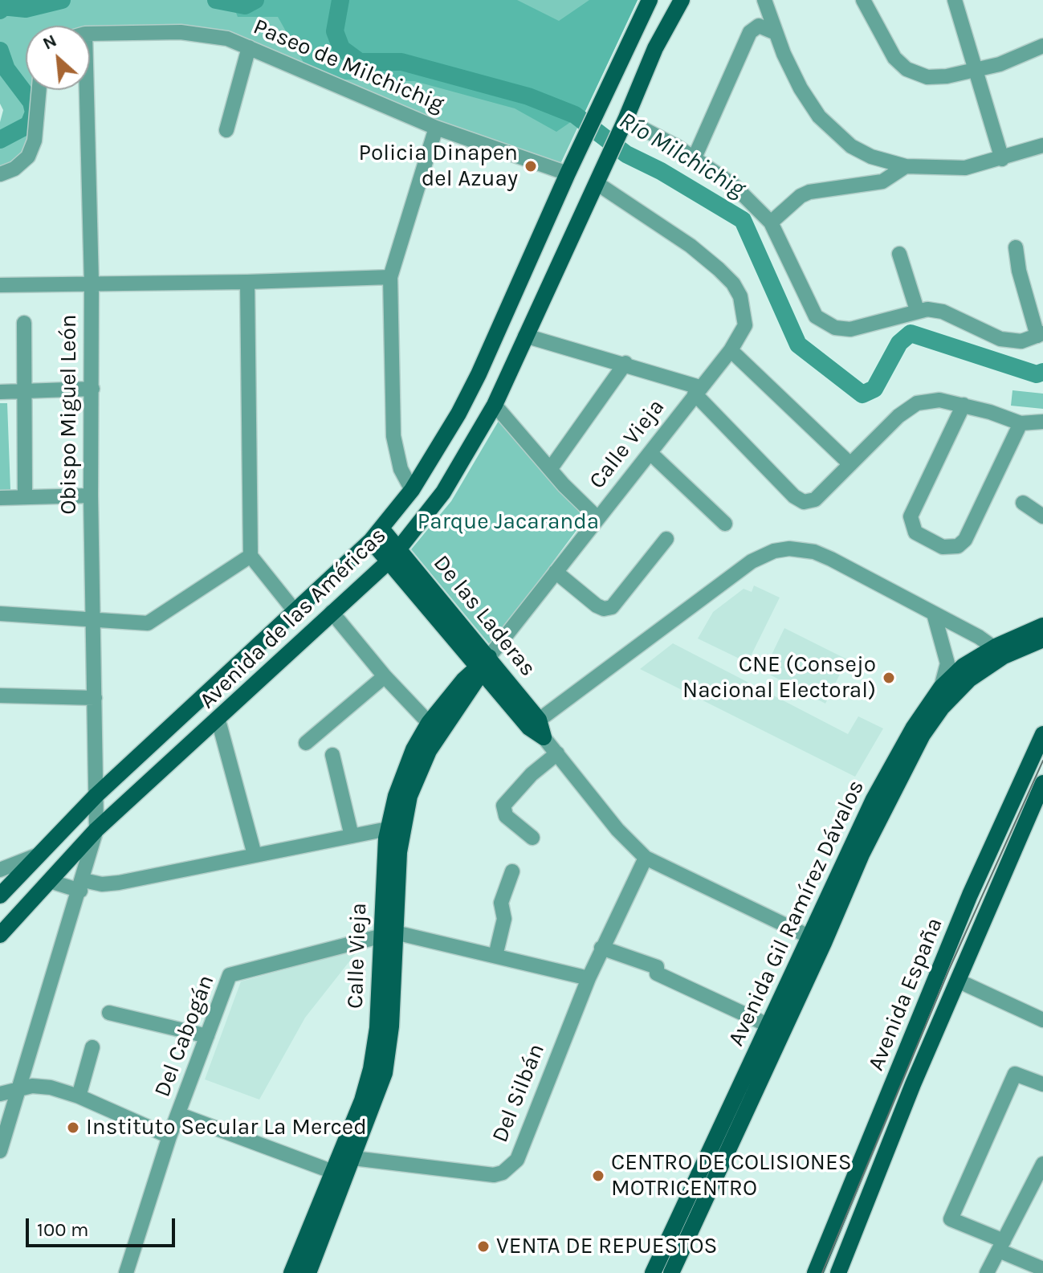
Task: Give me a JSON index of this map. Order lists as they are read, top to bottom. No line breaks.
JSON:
{"streets":{"main road":["Calle Vieja","De las Laderas","Avenida de las Américas","Avenida Gil Ramírez Dávalos","Avenida España"],"street":["Paseo de Milchichig","Obispo Miguel León","Del Cabogán","Del Silbán"]},"crossings":[["Paseo de Milchichig","Avenida de las Américas"],["Obispo Miguel León","Avenida de las Américas"],["Calle Vieja","De las Laderas"],["Calle Vieja","Avenida de las Américas"],["Calle Vieja","Del Cabogán"],["Calle Vieja","Del Silbán"],["De las Laderas","Avenida de las Américas"],["De las Laderas","Avenida Gil Ramírez Dávalos"],["De las Laderas","Del Silbán"]],"water":["Río Milchichig"],"parks":["Parque Jacaranda"],"places":["Policia Dinapen del Azuay","CNE (Consejo Nacional Electoral)","Instituto Secular La Merced","CENTRO DE COLISIONES MOTRICENTRO","VENTA DE REPUESTOS"],"scale_bar":"100 m","north":"top left"}
